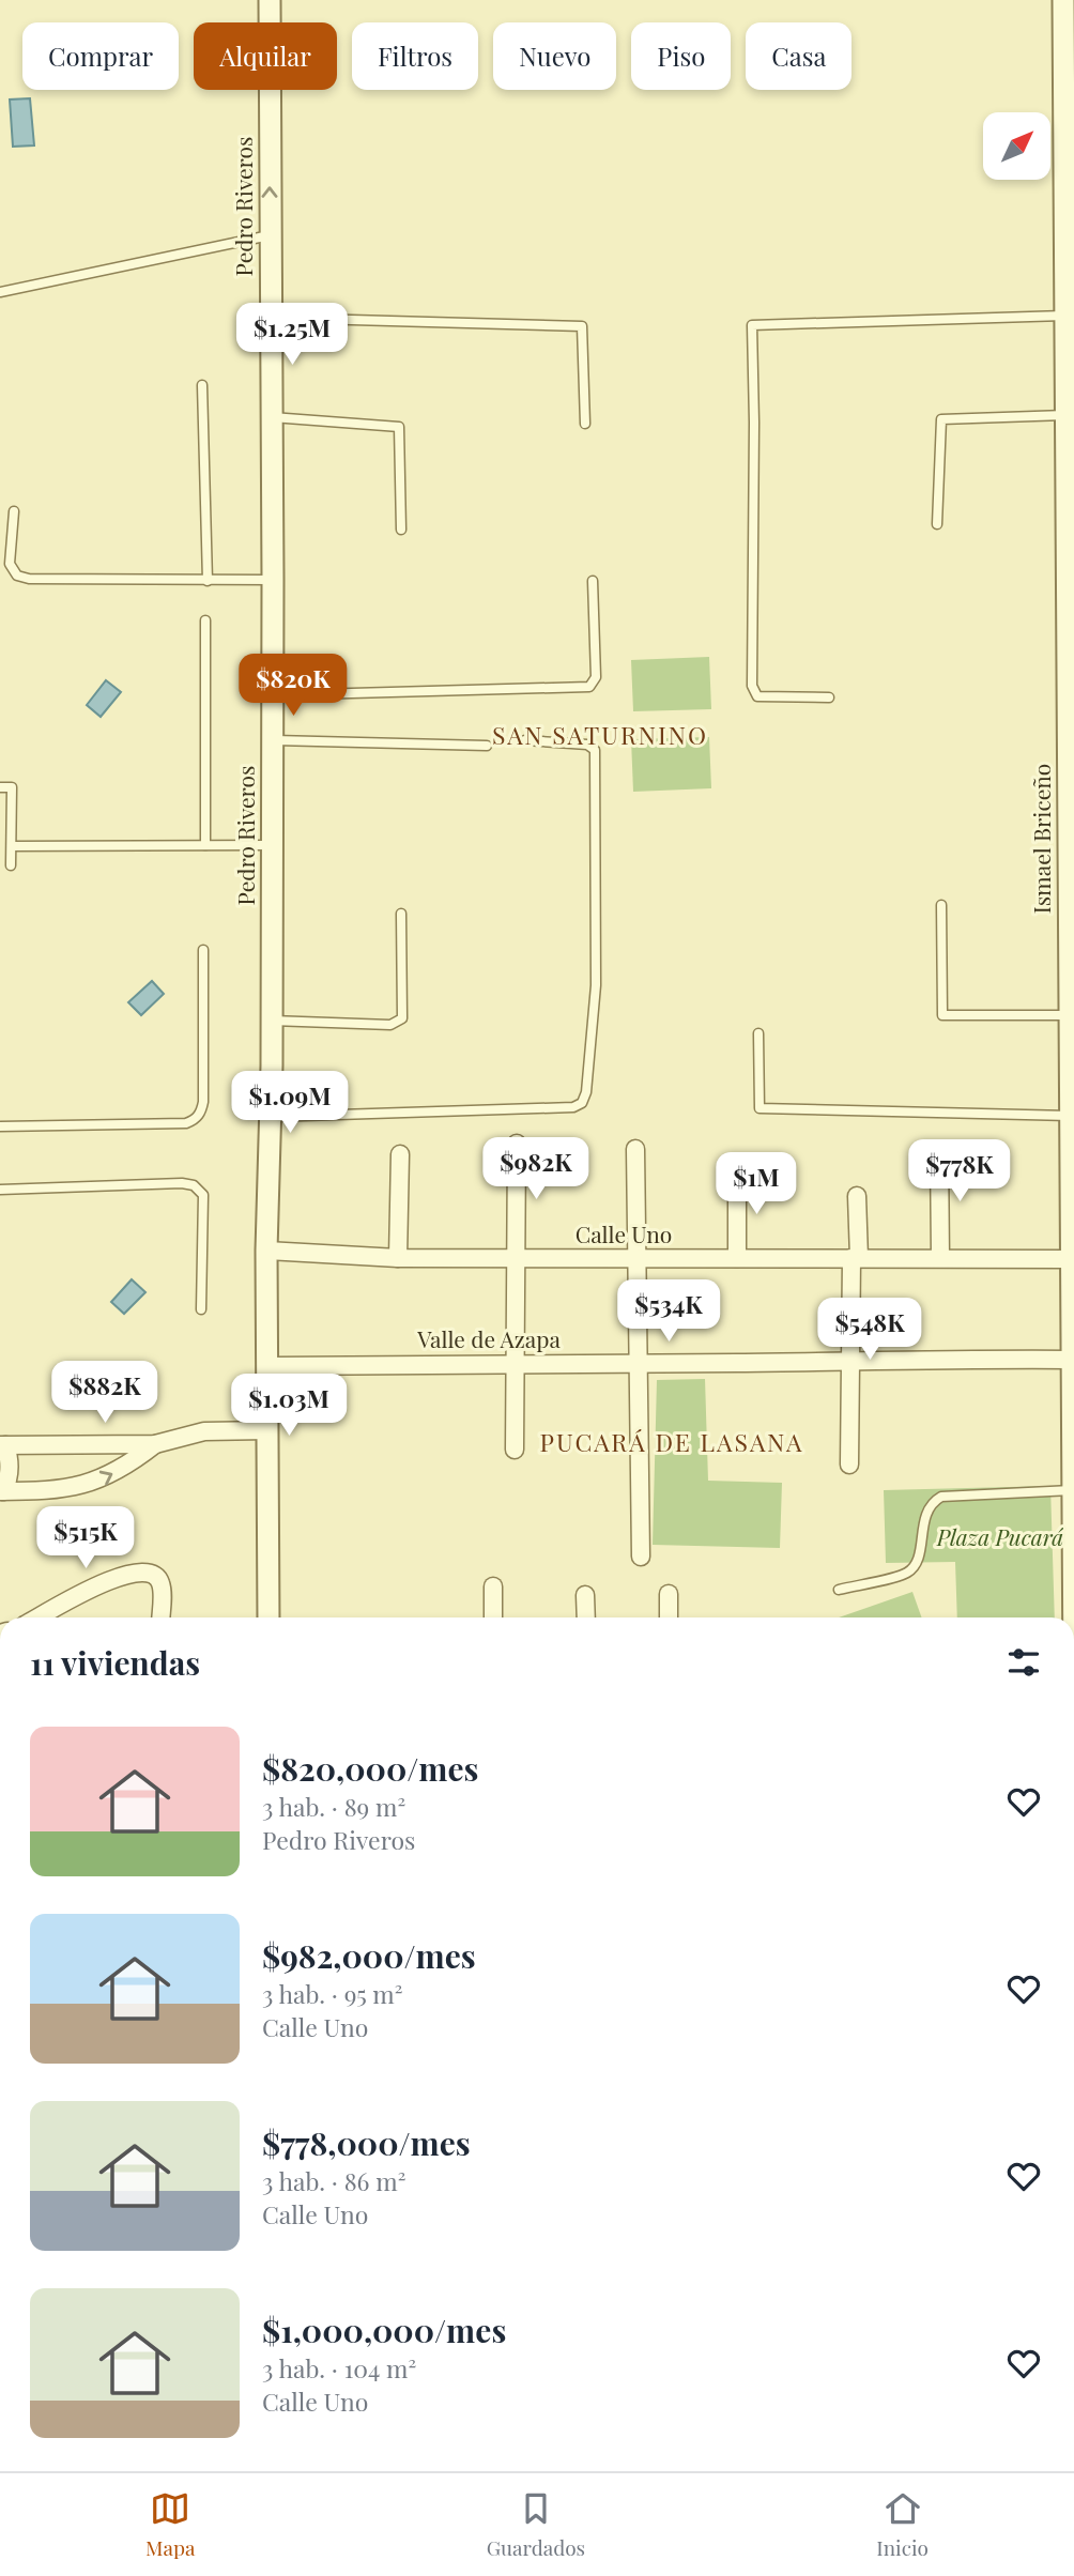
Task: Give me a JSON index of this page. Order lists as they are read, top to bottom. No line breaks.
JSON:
{"streets":{"street":["Pedro Riveros","Ismael Briceño","Calle Uno","Valle de Azapa"]},"crossings":[["Pedro Riveros","Calle Uno"],["Pedro Riveros","Valle de Azapa"],["Ismael Briceño","Calle Uno"],["Ismael Briceño","Valle de Azapa"]],"districts":["SAN SATURNINO","PUCARÁ DE LASANA"],"parks":["Plaza Pucará"],"north":"top right","page":{"chip":["Comprar","Alquilar","Filtros","Nuevo","Piso","Casa"],"price":["$1.25M","$820K","$1.09M","$982K","$778K","$1M","$534K","$548K","$882K","$1.03M","$515K"],"heading":"11 viviendas","list":[{"name":"$820,000/mes","note":"3 hab. · 89 m² · Pedro Riveros"},{"name":"$982,000/mes","note":"3 hab. · 95 m² · Calle Uno"},{"name":"$778,000/mes","note":"3 hab. · 86 m² · Calle Uno"},{"name":"$1,000,000/mes","note":"3 hab. · 104 m² · Calle Uno"}],"tabs":["Mapa","Guardados","Inicio"]}}
